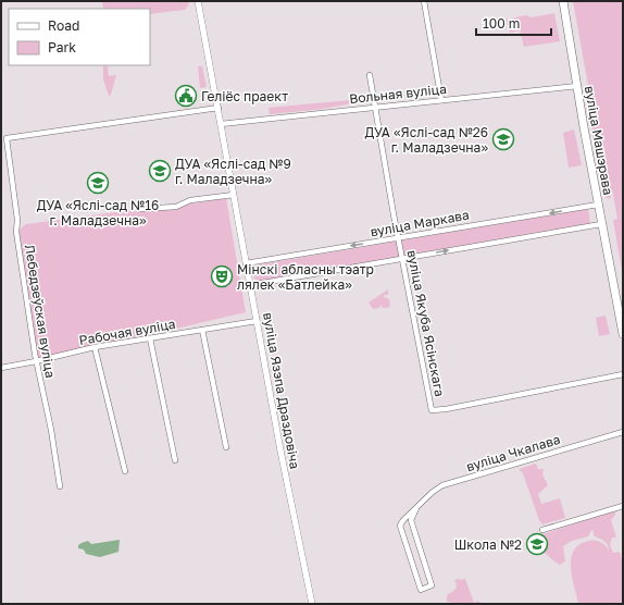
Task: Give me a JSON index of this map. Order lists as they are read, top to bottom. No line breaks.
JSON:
{"streets":{"main road":["вуліца Машэрава"],"street":["Вольная вуліца","вуліца Маркава","Лебедзеўская вуліца","вуліца Якуба Ясінскага","Рабочая вуліца","вуліца Язэпа Драздовіча","вуліца Чкалава"]},"crossings":[["Вольная вуліца","вуліца Машэрава"],["Вольная вуліца","вуліца Якуба Ясінскага"],["Вольная вуліца","вуліца Язэпа Драздовіча"],["вуліца Машэрава","вуліца Маркава"],["вуліца Маркава","вуліца Якуба Ясінскага"],["вуліца Маркава","вуліца Язэпа Драздовіча"],["Лебедзеўская вуліца","Рабочая вуліца"],["Лебедзеўская вуліца","вуліца Язэпа Драздовіча"],["Рабочая вуліца","вуліца Язэпа Драздовіча"]],"places":{"public building":["Геліёс праект"],"school or university":["ДУА «Яслі-сад №26 г. Маладзечна»","ДУА «Яслі-сад №9 г. Маладзечна»","ДУА «Яслі-сад №16 г. Маладзечна»","Школа №2"],"theatre":["Мінскі абласны тэатр лялек «Батлейка»"]},"legend":["Road","Park"],"scale_bar":"100 m"}
